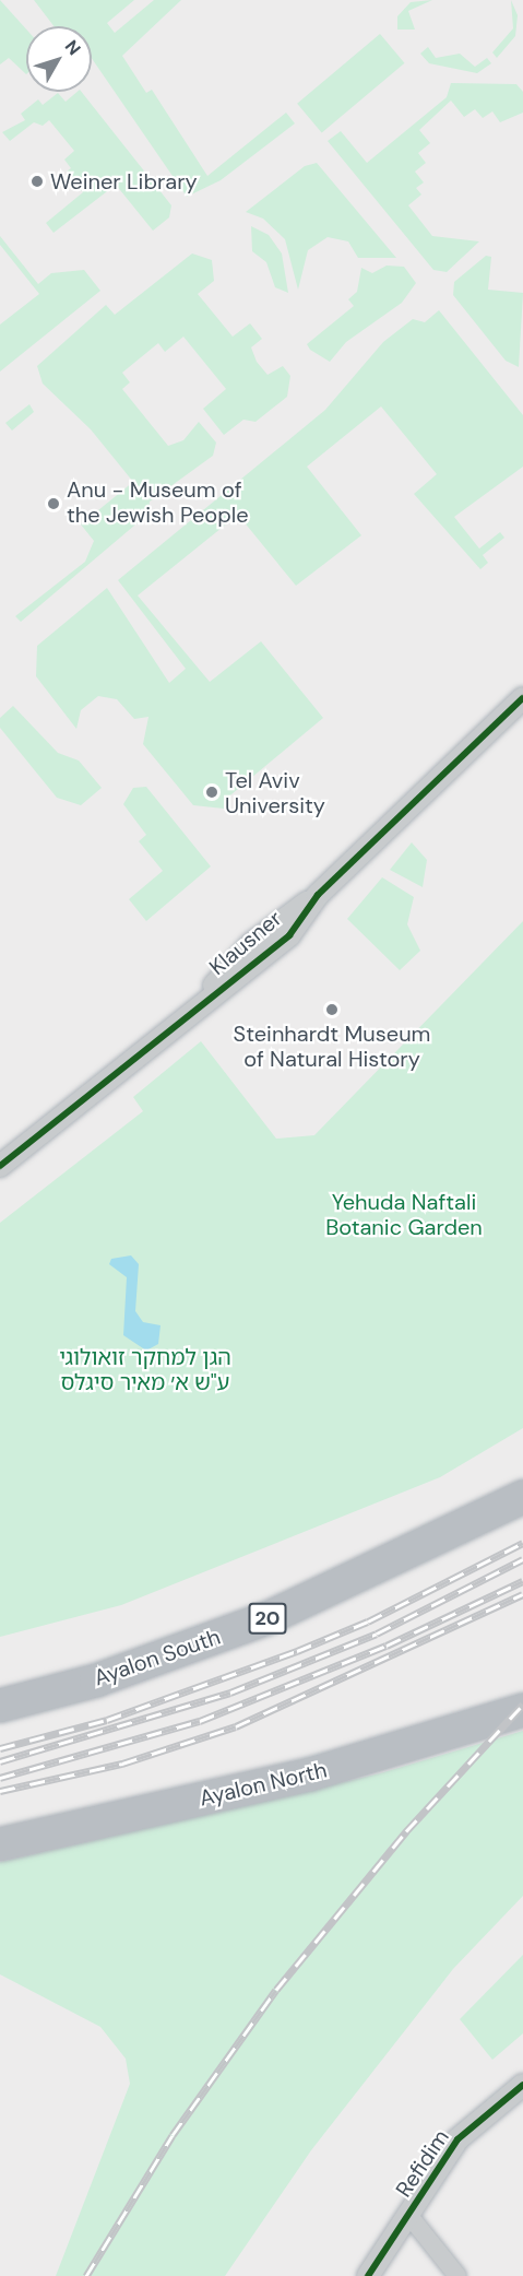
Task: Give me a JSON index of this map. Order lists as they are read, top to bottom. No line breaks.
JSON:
{"streets":{"highway":["20","Ayalon South","Ayalon North"],"street":["Klausner","Refidim"]},"parks":["Yehuda Naftali Botanic Garden","הגן למחקר זואולוגי ע\"ש א׳ מאיר סיגלס"],"places":["Weiner Library","Anu - Museum of the Jewish People","Tel Aviv University","Steinhardt Museum of Natural History"],"north":"top right"}
